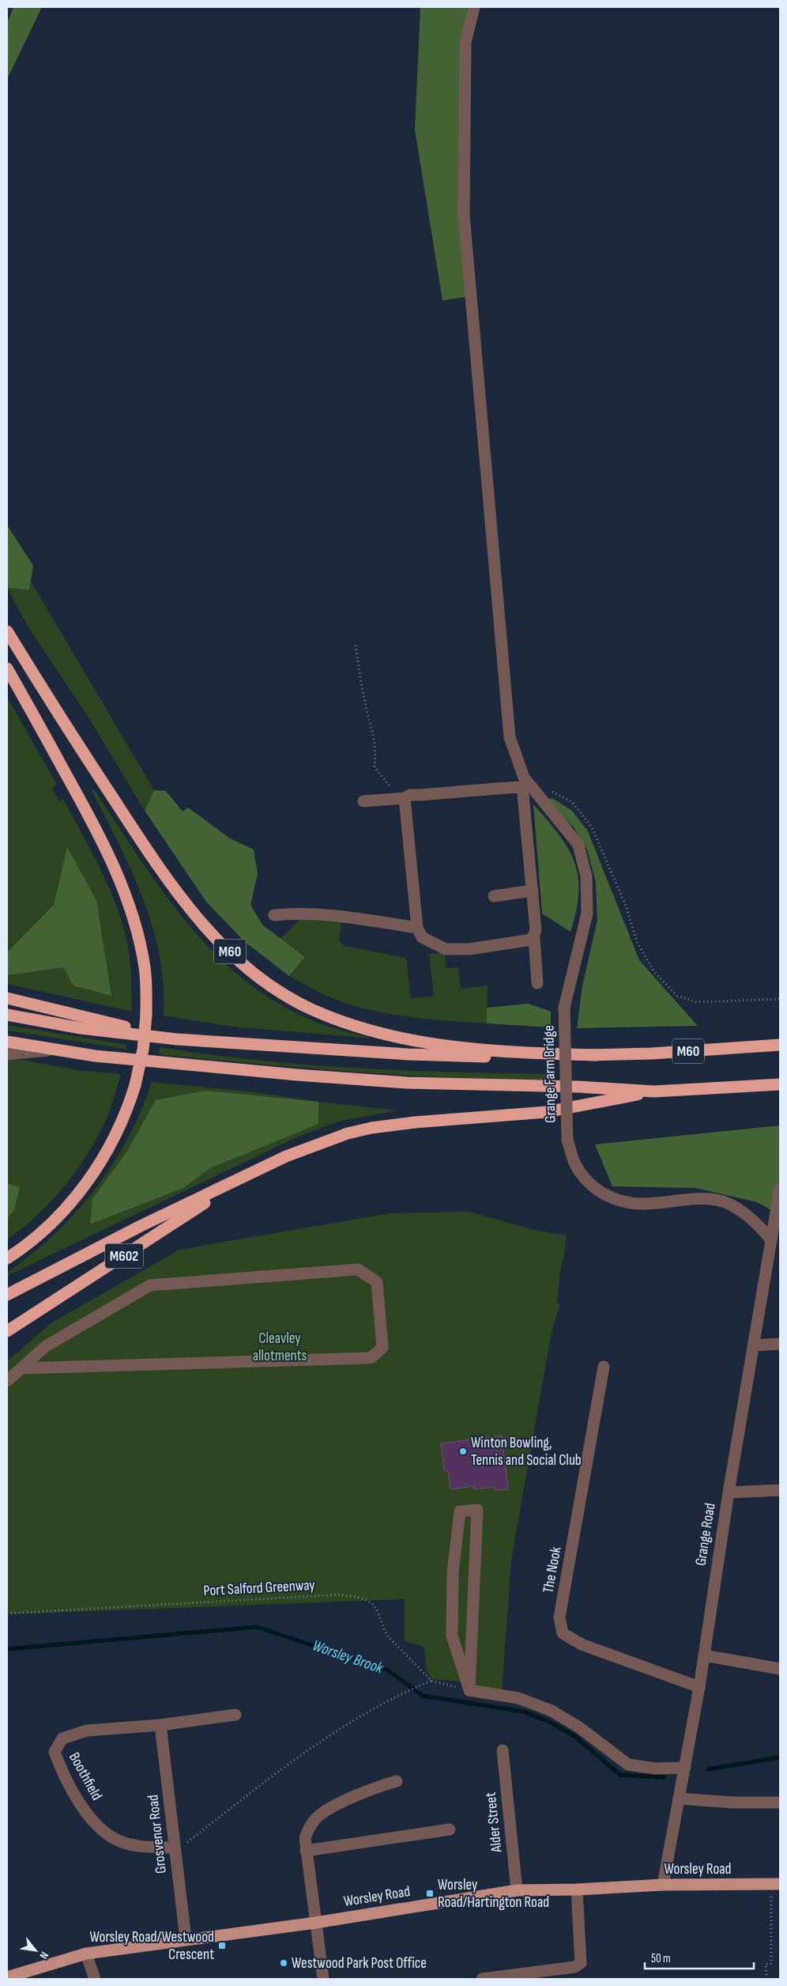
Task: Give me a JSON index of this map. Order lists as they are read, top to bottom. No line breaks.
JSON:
{"streets":{"highway":["M60","M602"],"main road":["Worsley Road"],"street":["Grange Farm Bridge","Grange Road","The Nook","Boothfield","Alder Street","Grosvenor Road"],"path":["Port Salford Greenway"]},"crossings":[["Grange Farm Bridge","Grange Road"],["Grange Road","The Nook"],["Grange Road","Worsley Road"],["Boothfield","Grosvenor Road"],["Alder Street","Worsley Road"],["Grosvenor Road","Worsley Road"]],"water":["Worsley Brook"],"parks":["Cleavley allotments"],"places":{"other":["Winton Bowling, Tennis and Social Club","Westwood Park Post Office"],"transit":["Worsley Road/Hartington Road","Worsley Road/Westwood Crescent"]},"scale_bar":"50 m","north":"bottom right"}
